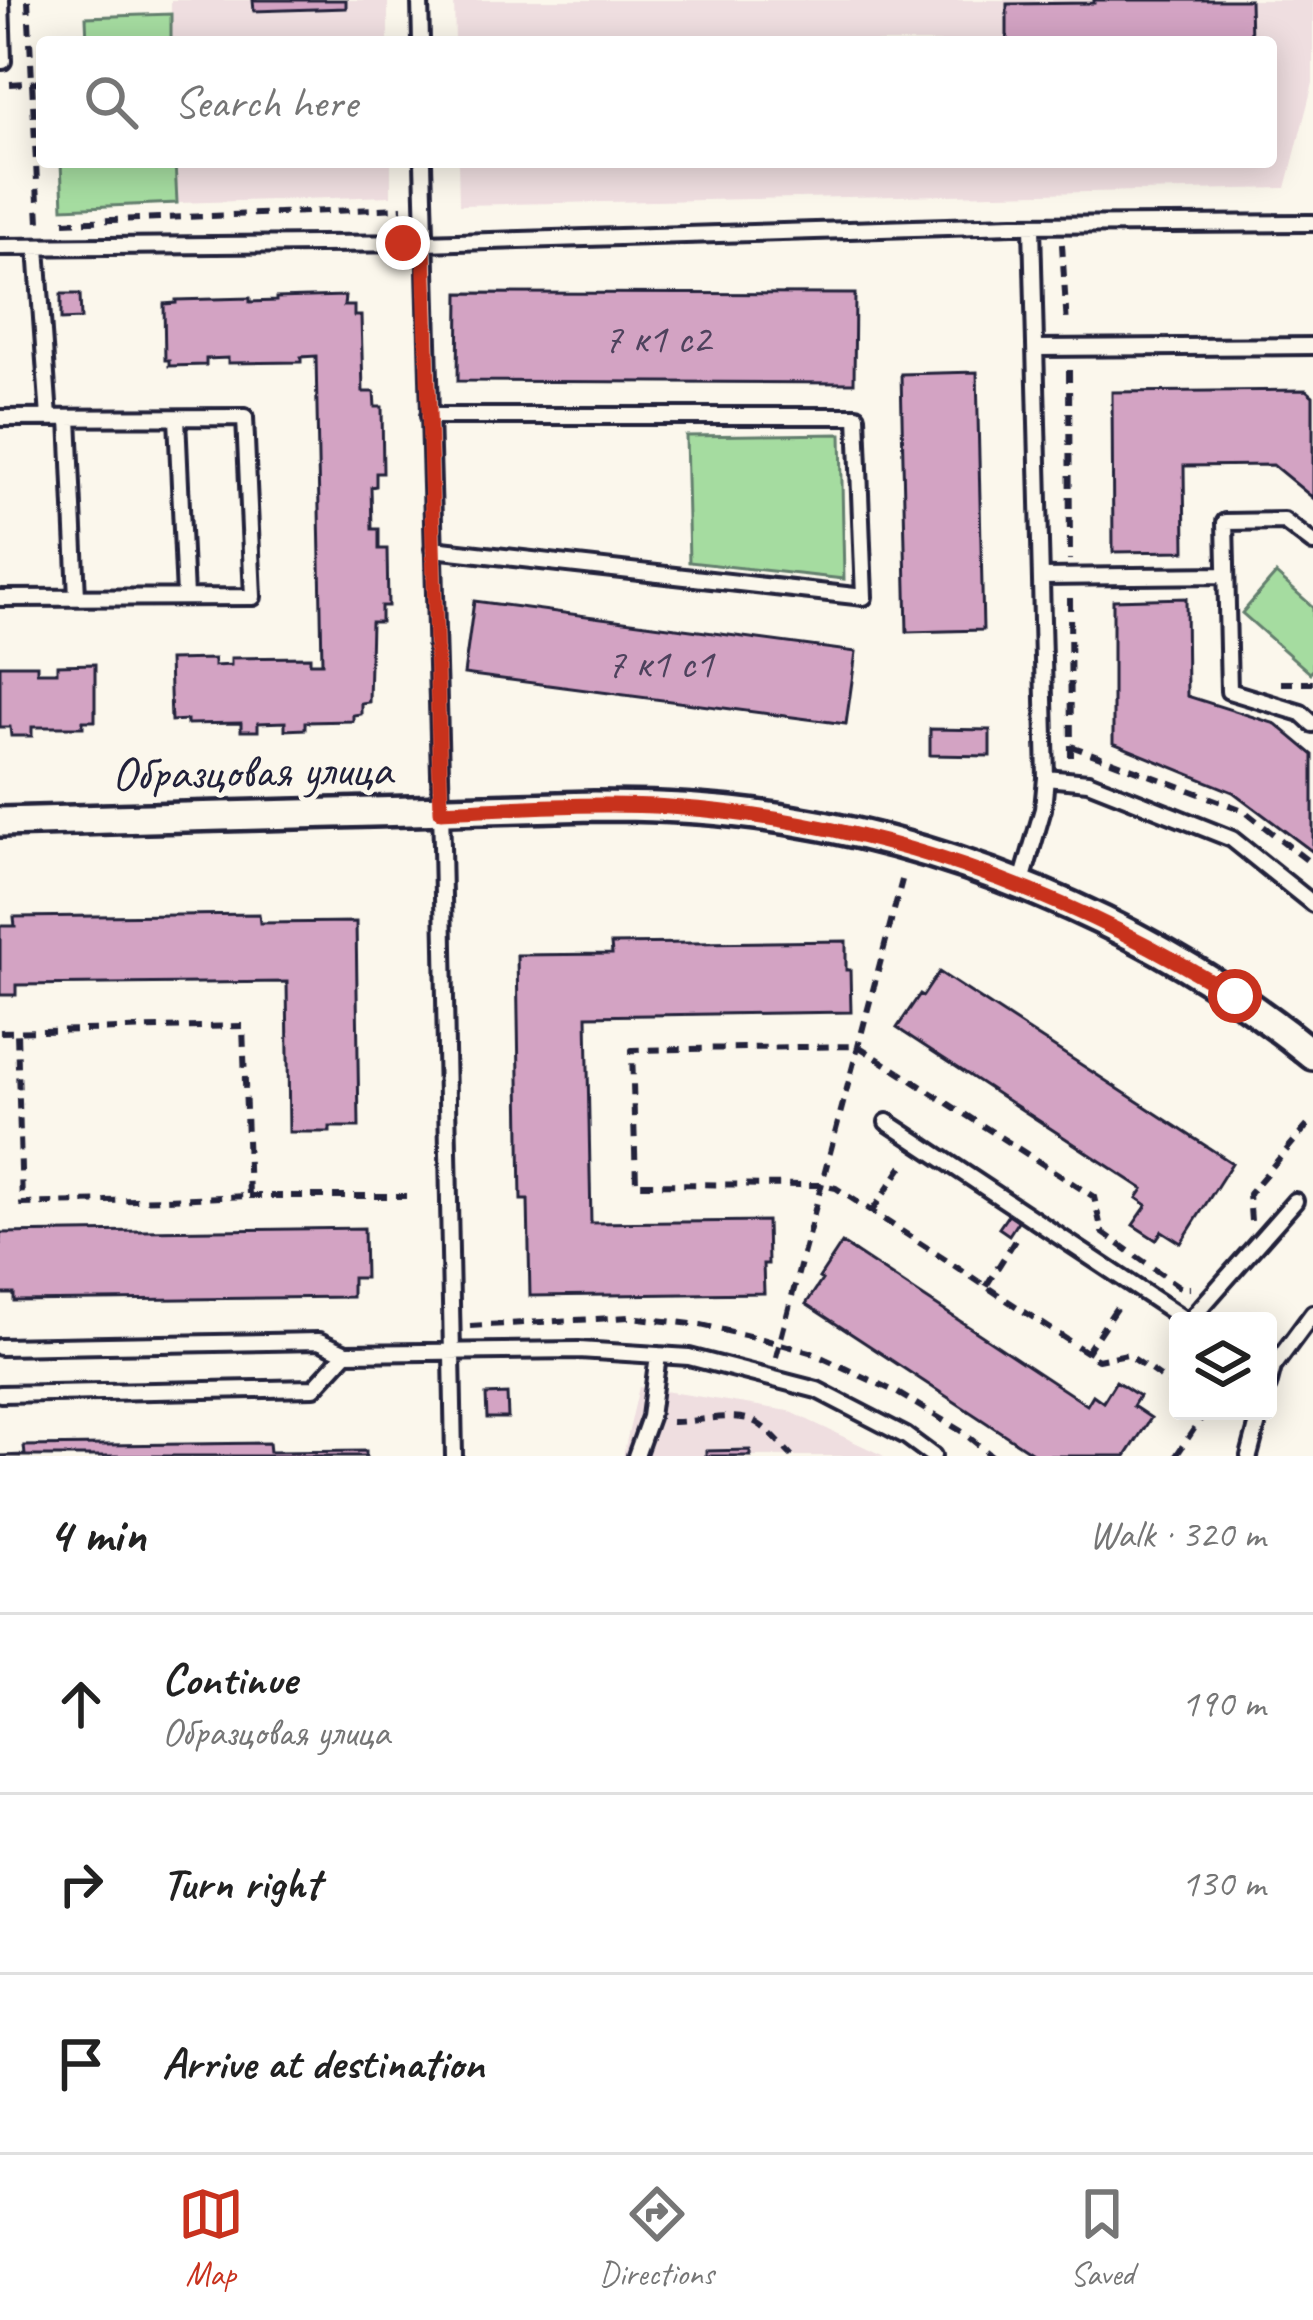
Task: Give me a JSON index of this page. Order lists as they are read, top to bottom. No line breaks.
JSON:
{"streets":{"street":["Образцовая улица"]},"house_numbers":["7 к1 с2","7 к1 с1"],"page":{"search":"Search here","heading":["4 min","Walk · 320 m"],"list":[["Continue","Образцовая улица","190 m"],["Turn right","130 m"],"Arrive at destination"],"nav":["Map","Directions","Saved"]}}
